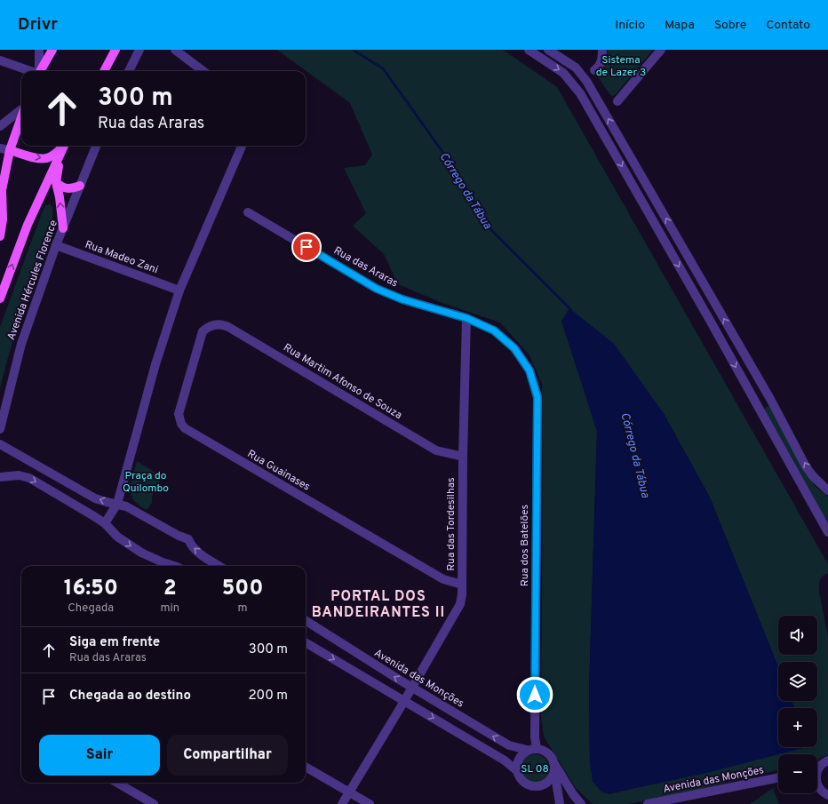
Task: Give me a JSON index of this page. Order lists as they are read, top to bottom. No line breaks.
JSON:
{"streets":{"street":["Rua Madeo Zani","Rua das Araras","Avenida Hércules Florence","Rua Martim Afonso de Souza","Rua Guainases","Rua das Tordesilhas","Rua dos Batelões","Avenida das Monções"]},"crossings":[["Rua Madeo Zani","Avenida Hércules Florence"],["Rua das Araras","Rua das Tordesilhas"],["Rua das Araras","Rua dos Batelões"],["Rua Martim Afonso de Souza","Rua Guainases"],["Rua Martim Afonso de Souza","Rua das Tordesilhas"],["Rua Guainases","Rua das Tordesilhas"],["Rua das Tordesilhas","Avenida das Monções"],["Rua dos Batelões","Avenida das Monções"]],"districts":["PORTAL DOS BANDEIRANTES II"],"water":["Córrego da Tábua"],"parks":["Sistema de Lazer 3","Praça do Quilombo","SL 08"],"page":{"header":"Drivr","nav":["Início","Mapa","Sobre","Contato"],"turn":["300 m","Rua das Araras"],"eta":["16:50","Chegada","2","min","500","m"],"map_buttons":["+","−"],"list":[{"name":"Siga em frente","note":"Rua das Araras","value":"300 m"},{"name":"Chegada ao destino","value":"200 m"}],"buttons":["Sair","Compartilhar"]}}
